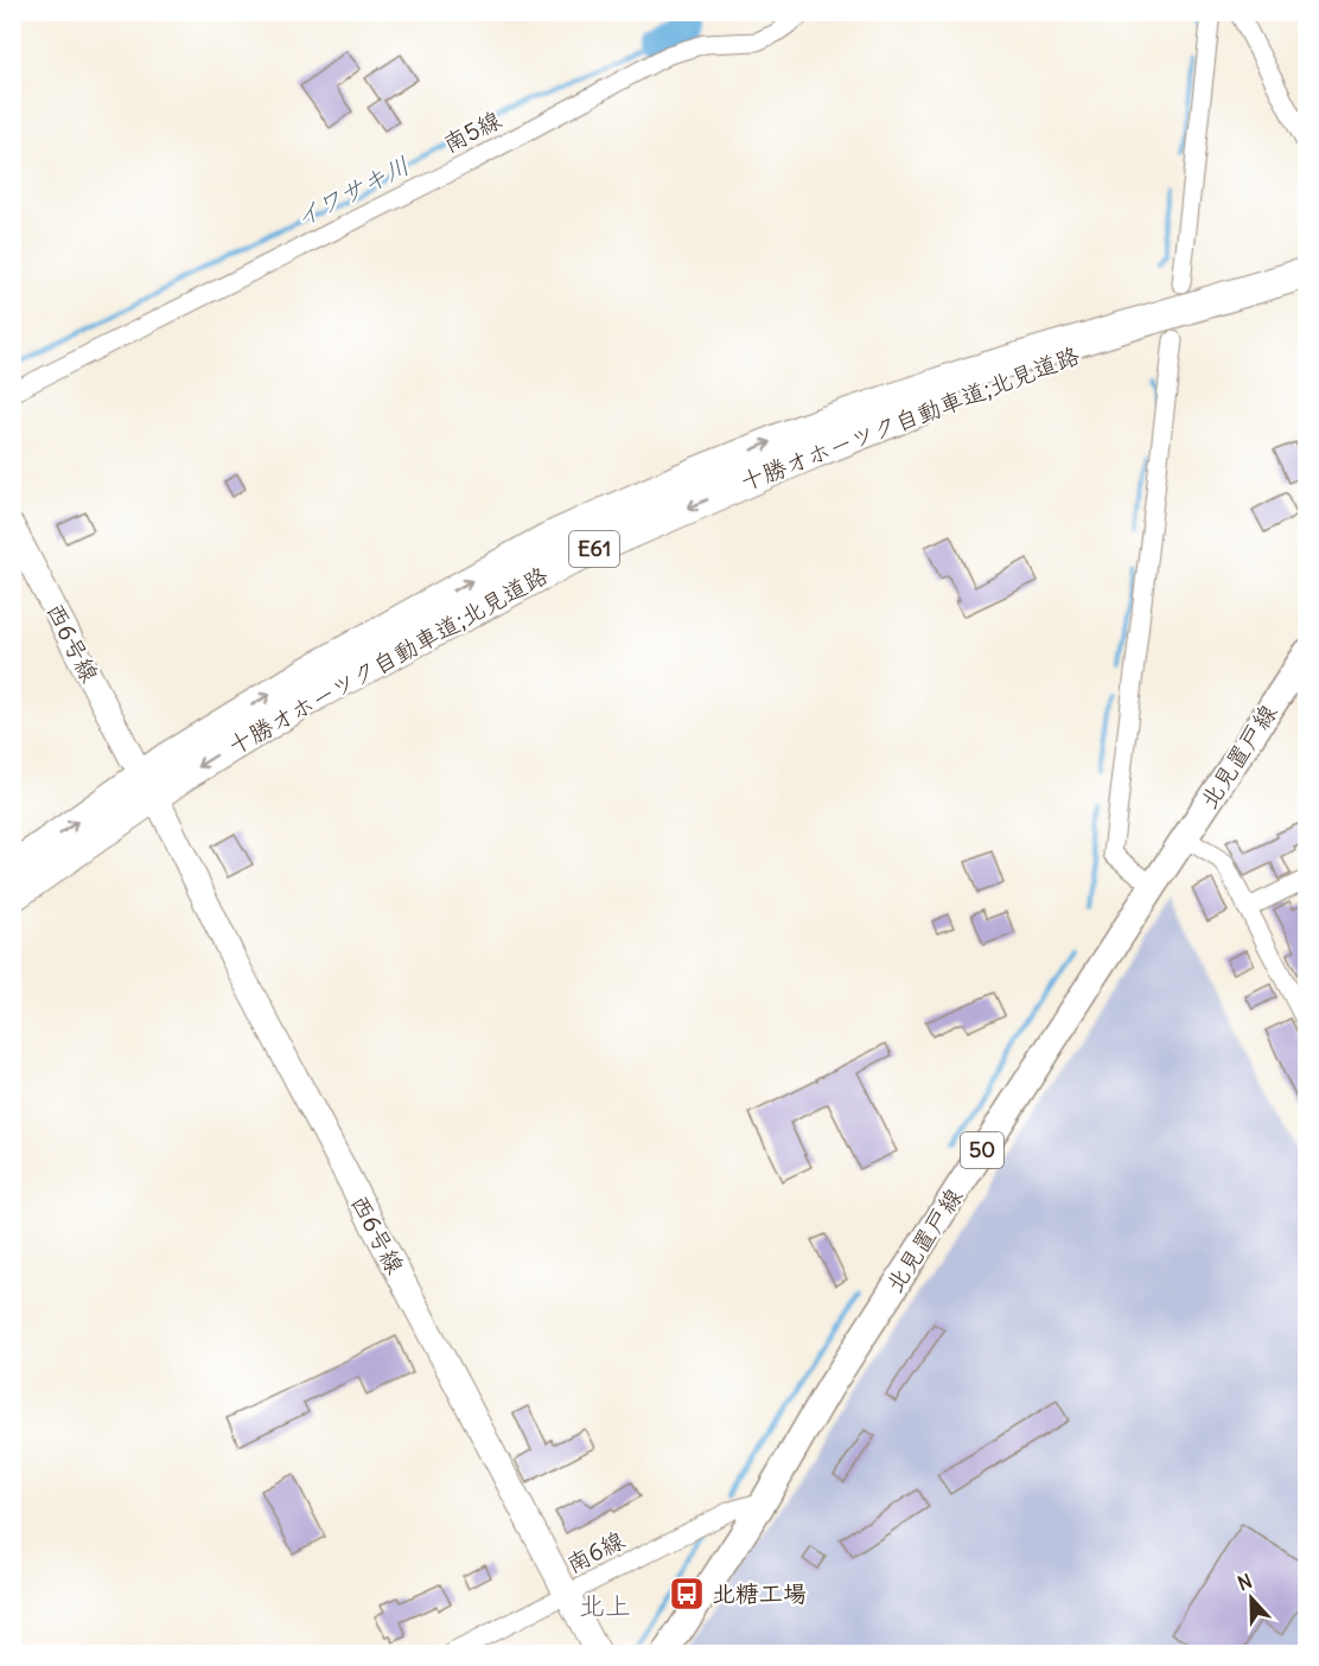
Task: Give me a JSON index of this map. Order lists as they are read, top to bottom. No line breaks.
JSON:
{"streets":{"highway":["十勝オホーツク自動車道;北見道路","E61"],"main road":["北見置戸線","50"],"street":["南5線","西6号線","南6線"]},"crossings":[["西6号線","南6線"],["北見置戸線","南6線"]],"districts":["北上"],"water":["イワサキ川"],"places":{"bus stop":["北糖工場"]},"north":"top"}
